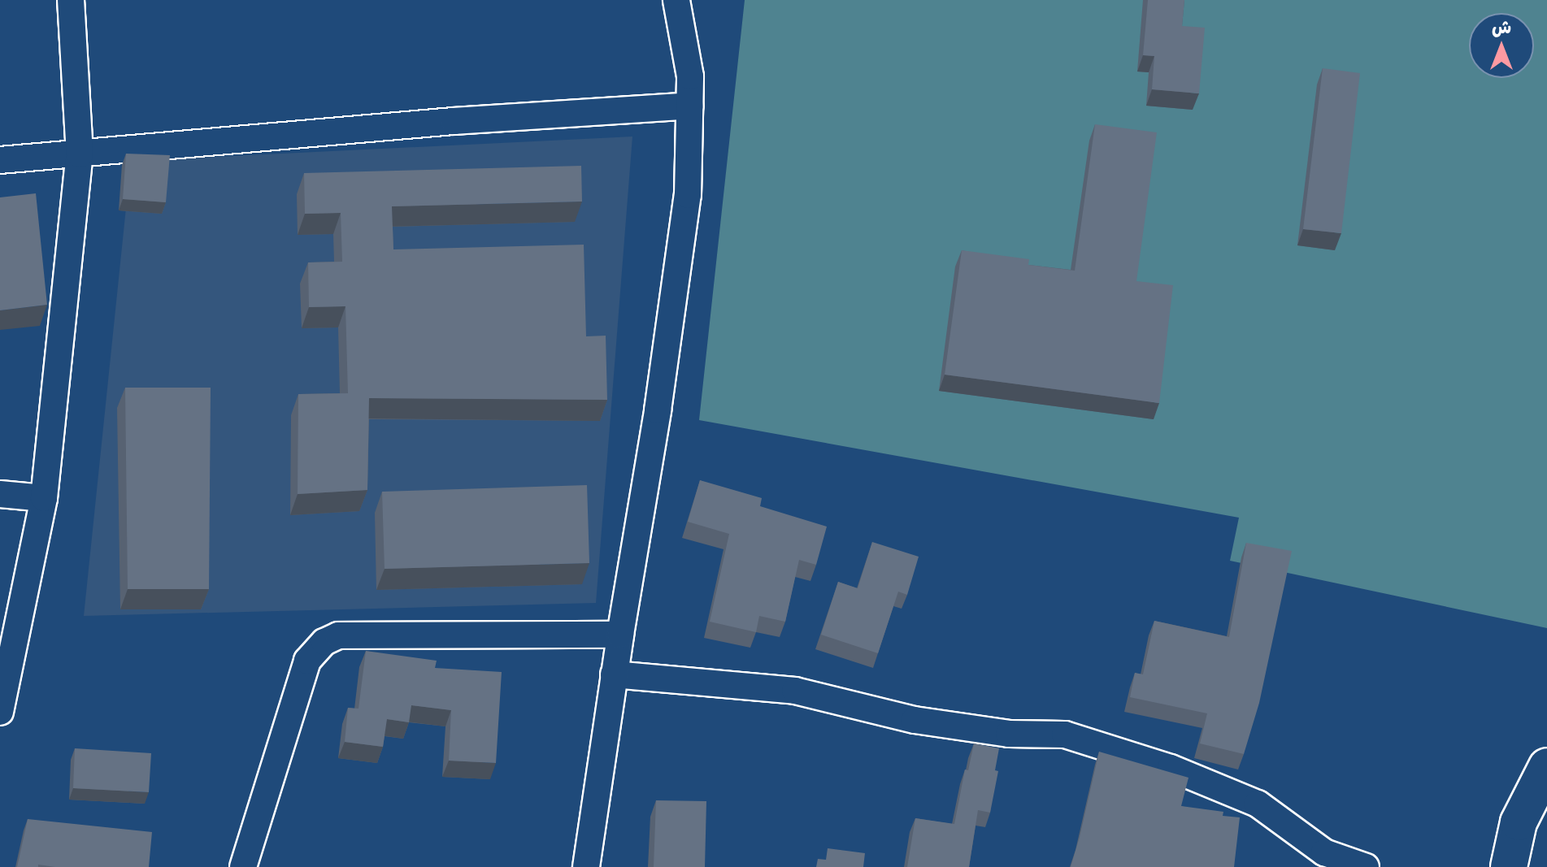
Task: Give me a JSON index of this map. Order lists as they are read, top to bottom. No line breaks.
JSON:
{"north":"top"}
